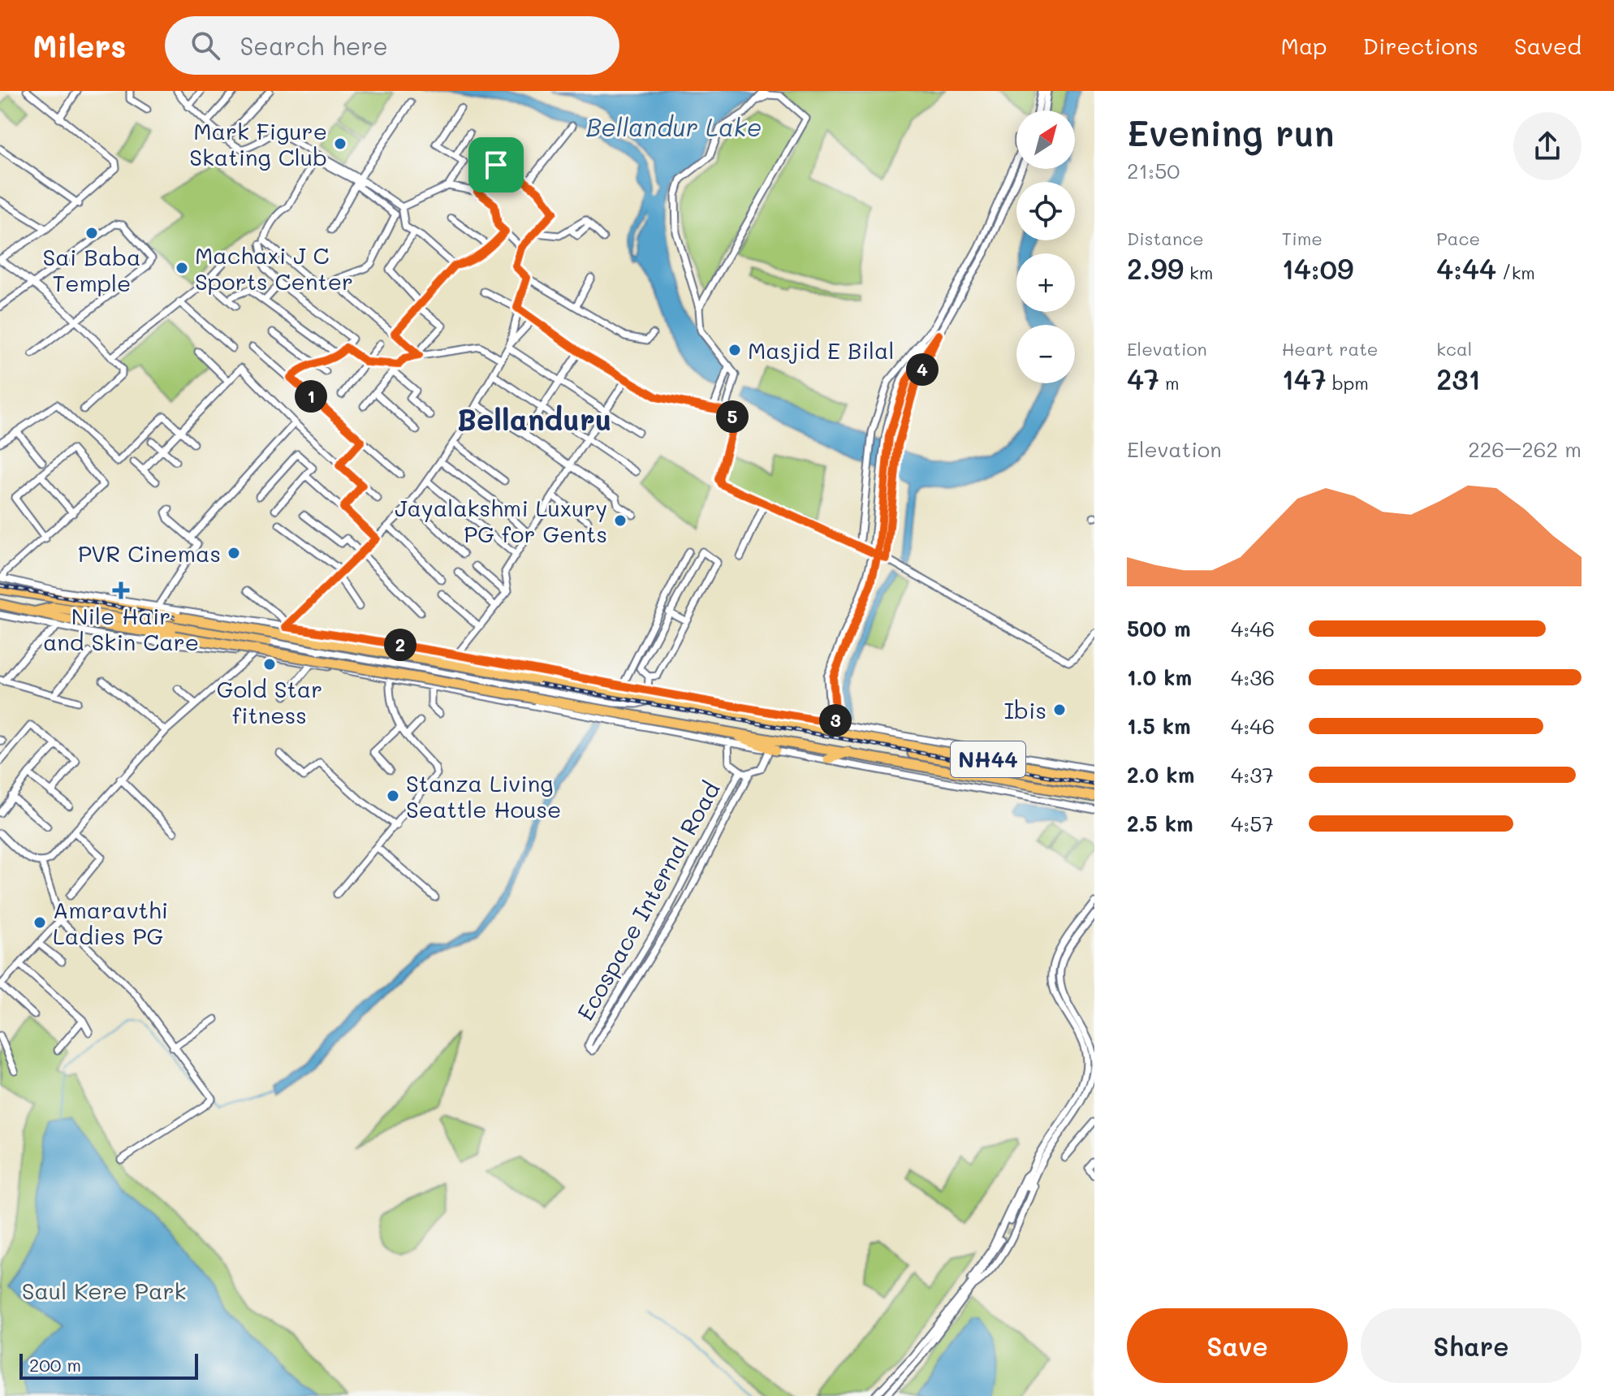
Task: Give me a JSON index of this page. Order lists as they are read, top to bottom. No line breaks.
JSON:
{"streets":{"highway":["NH44"],"street":["Ecospace Internal Road"]},"districts":["Bellanduru"],"water":["Bellandur Lake"],"parks":["Saul Kere Park"],"places":{"other":["Mark Figure Skating Club","Sai Baba Temple","Machaxi J C Sports Center","Masjid E Bilal","Jayalakshmi Luxury PG for Gents","PVR Cinemas","Gold Star fitness","Ibis","Stanza Living Seattle House","Amaravthi Ladies PG"],"health":["Nile Hair and Skin Care"]},"scale_bar":"200 m","north":"top right","page":{"header":"Milers","search":"Search here","nav":["Map","Directions","Saved"],"heading":["Evening run","21:50"],"map_buttons":["+","−"],"stats":[["Distance","2.99 km"],["Time","14:09"],["Pace","4:44 /km"],["Elevation","47 m"],["Heart rate","147 bpm"],["kcal","231"]],"pins":["4","1","5","2","3"],"chart":["Elevation","226–262 m"],"list":[{"name":"500 m","note":"4:46"},{"name":"1.0 km","note":"4:36"},{"name":"1.5 km","note":"4:46"},{"name":"2.0 km","note":"4:37"},{"name":"2.5 km","note":"4:57"}],"buttons":["Save","Share"],"scale":"200 m"}}
